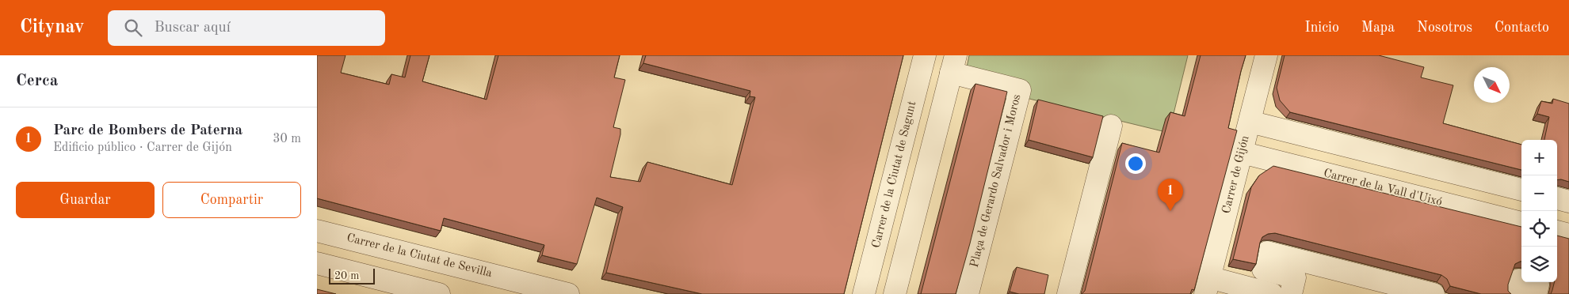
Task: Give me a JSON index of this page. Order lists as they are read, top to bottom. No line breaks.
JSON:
{"streets":{"street":["Carrer de la Ciutat de Sagunt","Carrer de Gijón","Plaça de Gerardo Salvador i Moros","Carrer de la Vall d'Uixó","Carrer de la Ciutat de Sevilla"]},"crossings":[["Carrer de Gijón","Carrer de la Vall d'Uixó"]],"scale_bar":"20 m","north":"bottom right","page":{"header":"Citynav","search":"Buscar aquí","nav":["Inicio","Mapa","Nosotros","Contacto"],"heading":"Cerca","list":[{"mark":"1","name":"Parc de Bombers de Paterna","note":"Edificio público · Carrer de Gijón","value":"30 m"}],"map_buttons":["+","−"],"buttons":["Guardar","Compartir"],"pins":"1","scale":"20 m"}}
